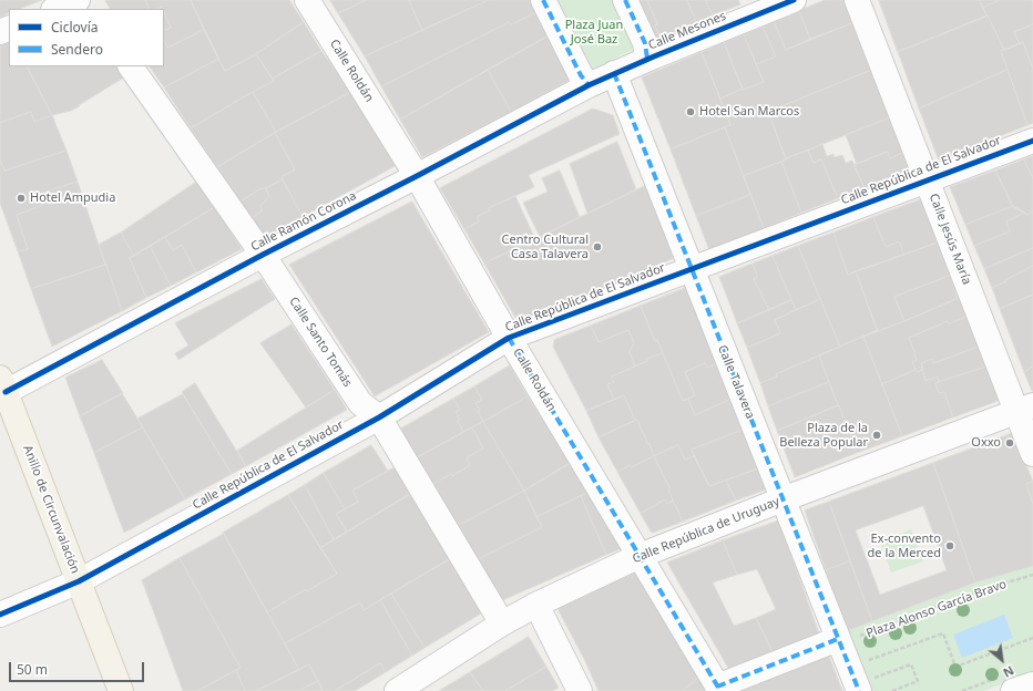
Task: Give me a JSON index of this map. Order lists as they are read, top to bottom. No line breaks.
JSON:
{"streets":{"main road":["Anillo de Circunvalación"],"street":["Calle Mesones","Calle Roldán","Calle República de El Salvador","Calle Ramón Corona","Calle Jesús María","Calle Santo Tomás","Calle Talavera","Calle República de Uruguay"],"path":["Plaza Alonso García Bravo"]},"crossings":[["Calle Mesones","Calle Ramón Corona"],["Calle Mesones","Calle Talavera"],["Calle Roldán","Calle República de El Salvador"],["Calle Roldán","Calle Ramón Corona"],["Calle Roldán","Calle República de Uruguay"],["Calle República de El Salvador","Calle Jesús María"],["Calle República de El Salvador","Calle Santo Tomás"],["Calle República de El Salvador","Calle Talavera"],["Calle República de El Salvador","Anillo de Circunvalación"],["Calle Ramón Corona","Calle Santo Tomás"],["Calle Ramón Corona","Calle Talavera"],["Calle Ramón Corona","Anillo de Circunvalación"],["Calle Jesús María","Calle República de Uruguay"],["Calle Santo Tomás","Calle República de Uruguay"],["Calle Talavera","Calle República de Uruguay"],["Calle Talavera","Plaza Alonso García Bravo"]],"parks":["Plaza Juan José Baz"],"places":["Hotel San Marcos","Hotel Ampudia","Centro Cultural Casa Talavera","Plaza de la Belleza Popular","Oxxo","Ex-convento de la Merced"],"legend":["Ciclovía","Sendero"],"scale_bar":"50 m","north":"bottom right"}
